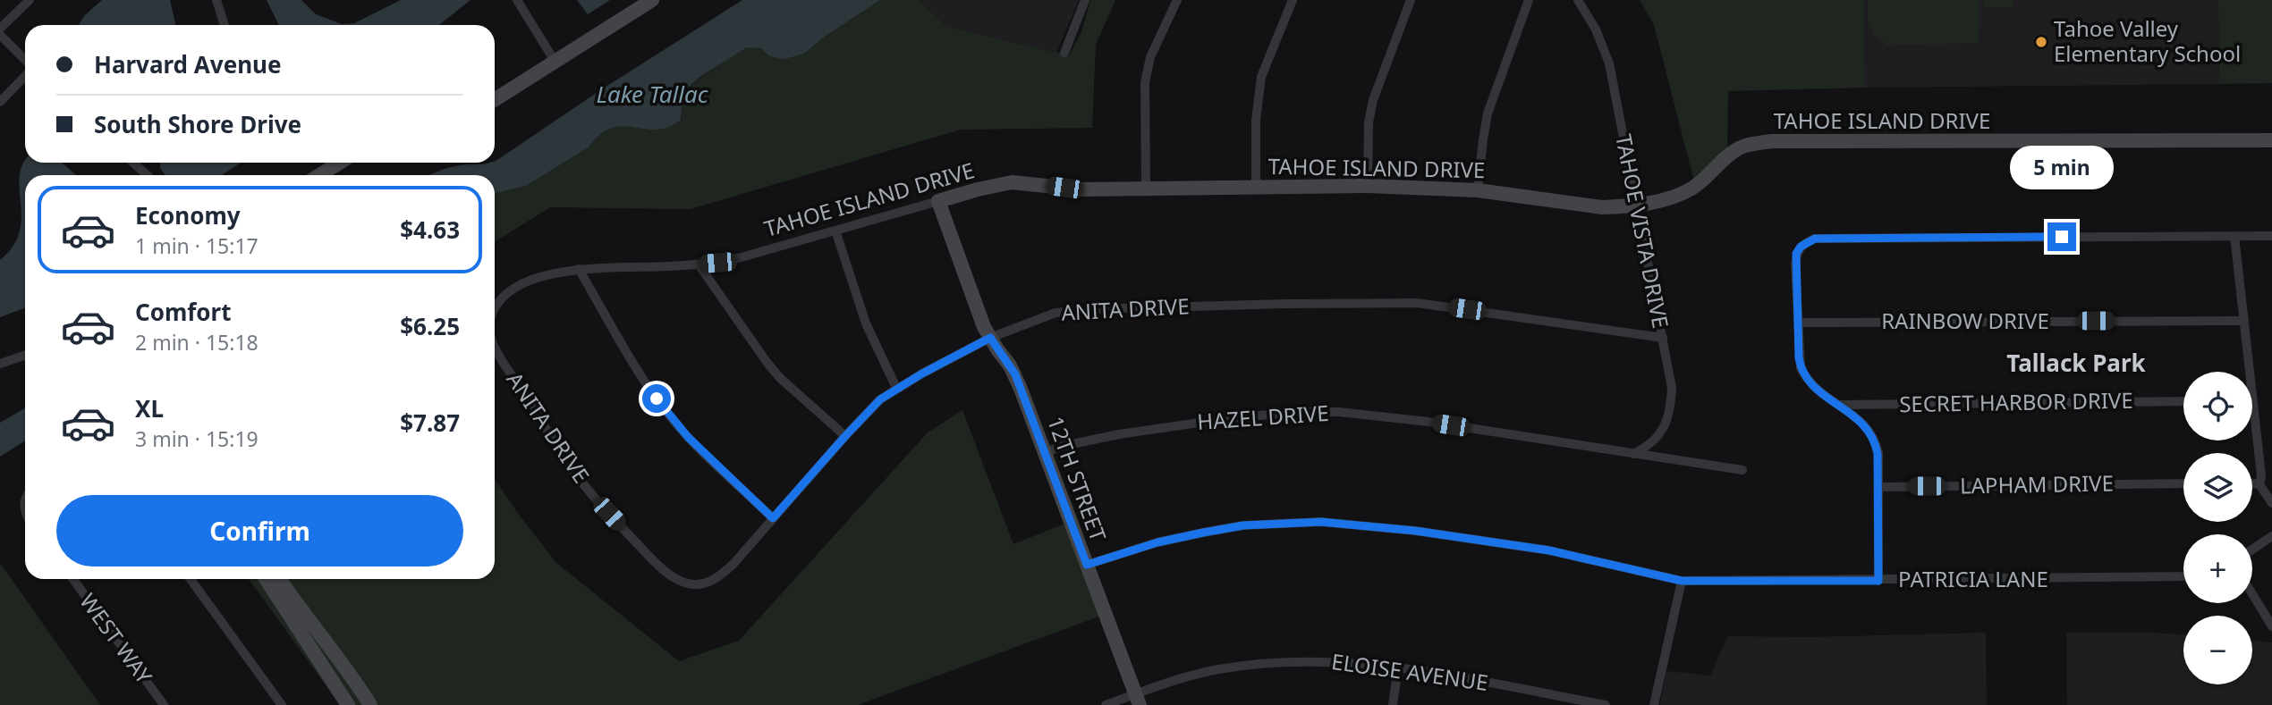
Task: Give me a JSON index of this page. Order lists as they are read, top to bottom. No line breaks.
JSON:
{"streets":{"street":["TAHOE ISLAND DRIVE","TAHOE VISTA DRIVE","ANITA DRIVE","RAINBOW DRIVE","SECRET HARBOR DRIVE","HAZEL DRIVE","12TH STREET","LAPHAM DRIVE","PATRICIA LANE","WEST WAY","ELOISE AVENUE"]},"crossings":[["TAHOE ISLAND DRIVE","TAHOE VISTA DRIVE"],["TAHOE ISLAND DRIVE","12TH STREET"],["TAHOE VISTA DRIVE","ANITA DRIVE"],["TAHOE VISTA DRIVE","HAZEL DRIVE"],["ANITA DRIVE","12TH STREET"],["HAZEL DRIVE","12TH STREET"],["12TH STREET","PATRICIA LANE"],["12TH STREET","ELOISE AVENUE"]],"districts":["Tallack Park"],"water":["Lake Tallac"],"places":["Tahoe Valley Elementary School"],"page":{"banner":["Harvard Avenue","South Shore Drive"],"bubble":"5 min","list":[{"name":"Economy","note":"1 min · 15:17","value":"$4.63"},{"name":"Comfort","note":"2 min · 15:18","value":"$6.25"},{"name":"XL","note":"3 min · 15:19","value":"$7.87"}],"map_buttons":["+","−"],"buttons":"Confirm"}}
